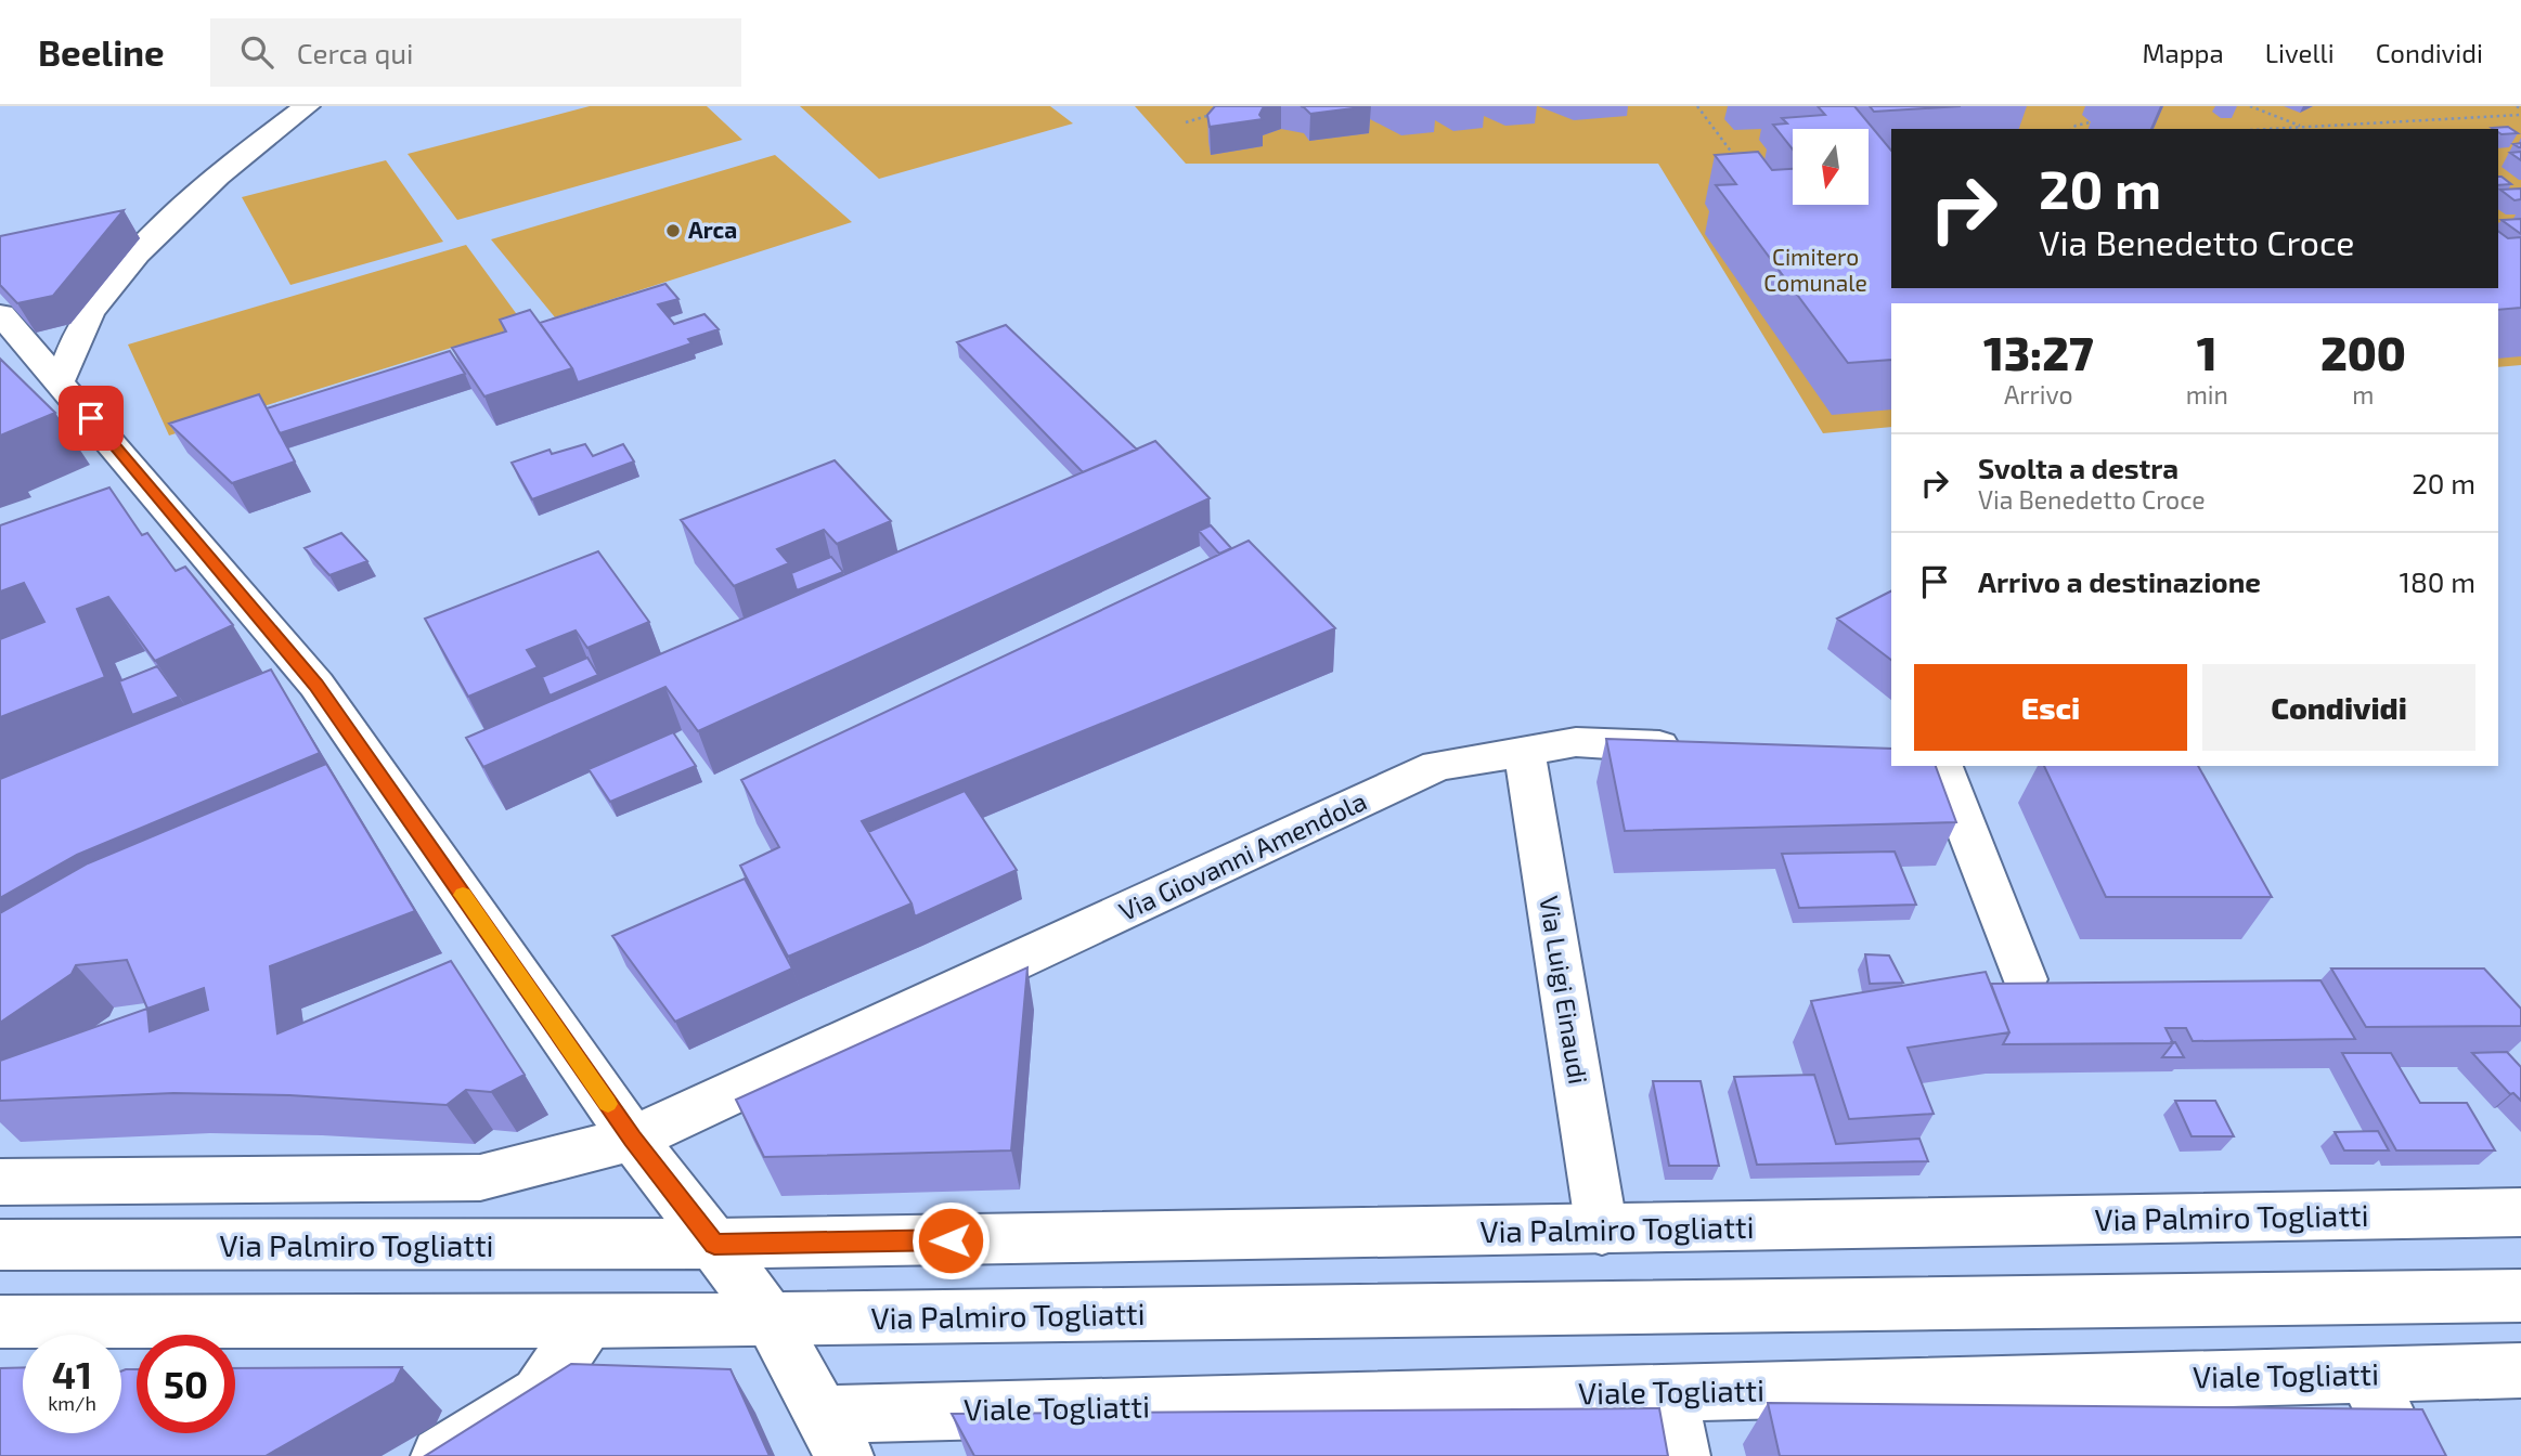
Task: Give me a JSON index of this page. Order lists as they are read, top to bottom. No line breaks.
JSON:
{"streets":{"street":["Via Giovanni Amendola","Via Luigi Einaudi","Via Palmiro Togliatti","Viale Togliatti"]},"crossings":[["Via Giovanni Amendola","Via Luigi Einaudi"],["Via Luigi Einaudi","Via Palmiro Togliatti"]],"parks":["Cimitero Comunale"],"places":["Arca"],"north":"bottom","page":{"header":"Beeline","search":"Cerca qui","nav":["Mappa","Livelli","Condividi"],"turn":["20 m","Via Benedetto Croce"],"eta":["13:27","Arrivo","1","min","200","m"],"list":[{"name":"Svolta a destra","note":"Via Benedetto Croce","value":"20 m"},{"name":"Arrivo a destinazione","value":"180 m"}],"buttons":["Esci","Condividi"],"speed":"41 km/h","limit":"50"}}
